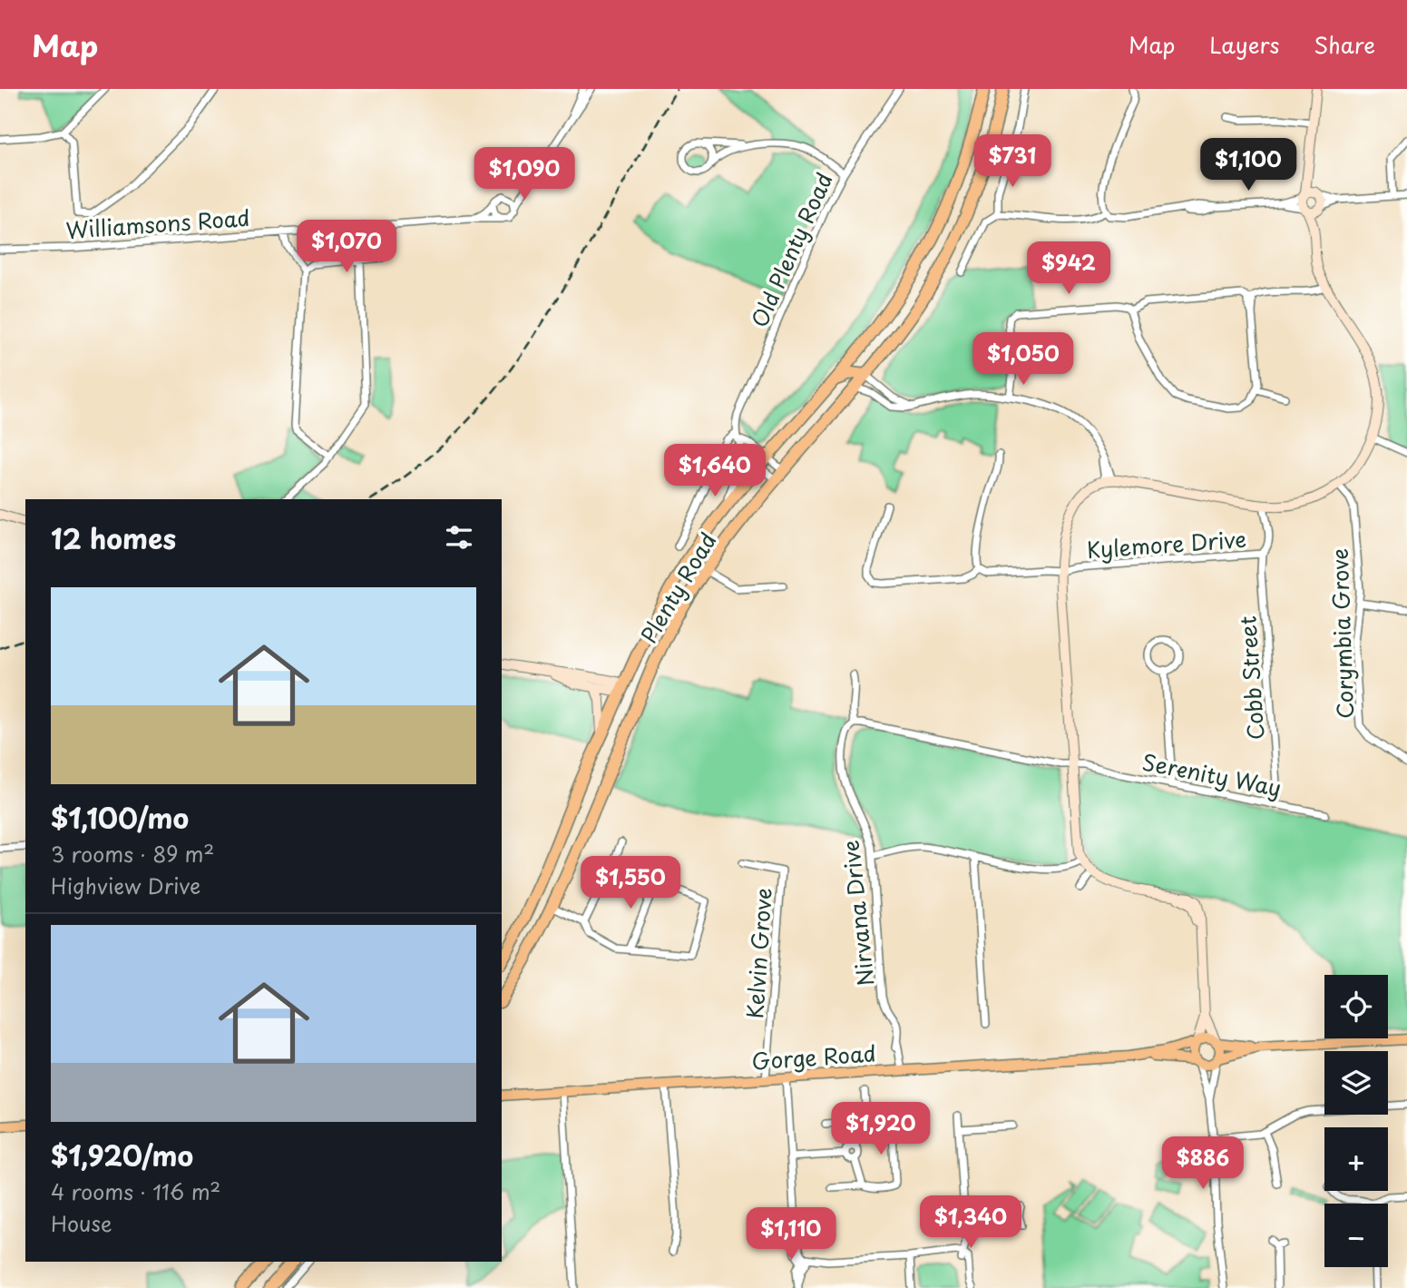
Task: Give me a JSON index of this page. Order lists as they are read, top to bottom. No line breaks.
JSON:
{"streets":{"highway":["Plenty Road"],"main road":["Gorge Road"],"street":["Williamsons Road","Old Plenty Road","Kylemore Drive","Corymbia Grove","Cobb Street","Serenity Way","Nirvana Drive","Kelvin Grove"]},"crossings":[["Kylemore Drive","Cobb Street"],["Cobb Street","Serenity Way"],["Serenity Way","Nirvana Drive"],["Nirvana Drive","Gorge Road"],["Kelvin Grove","Gorge Road"]],"page":{"header":"Map","nav":["Map","Layers","Share"],"price":["$731","$1,100","$1,090","$1,070","$942","$1,050","$1,640","$1,550","$1,920","$886","$1,340","$1,110"],"heading":"12 homes","list":[{"name":"$1,100/mo","note":"3 rooms · 89 m² · Highview Drive"},{"name":"$1,920/mo","note":"4 rooms · 116 m² · House"}],"map_buttons":["+","−"]}}
